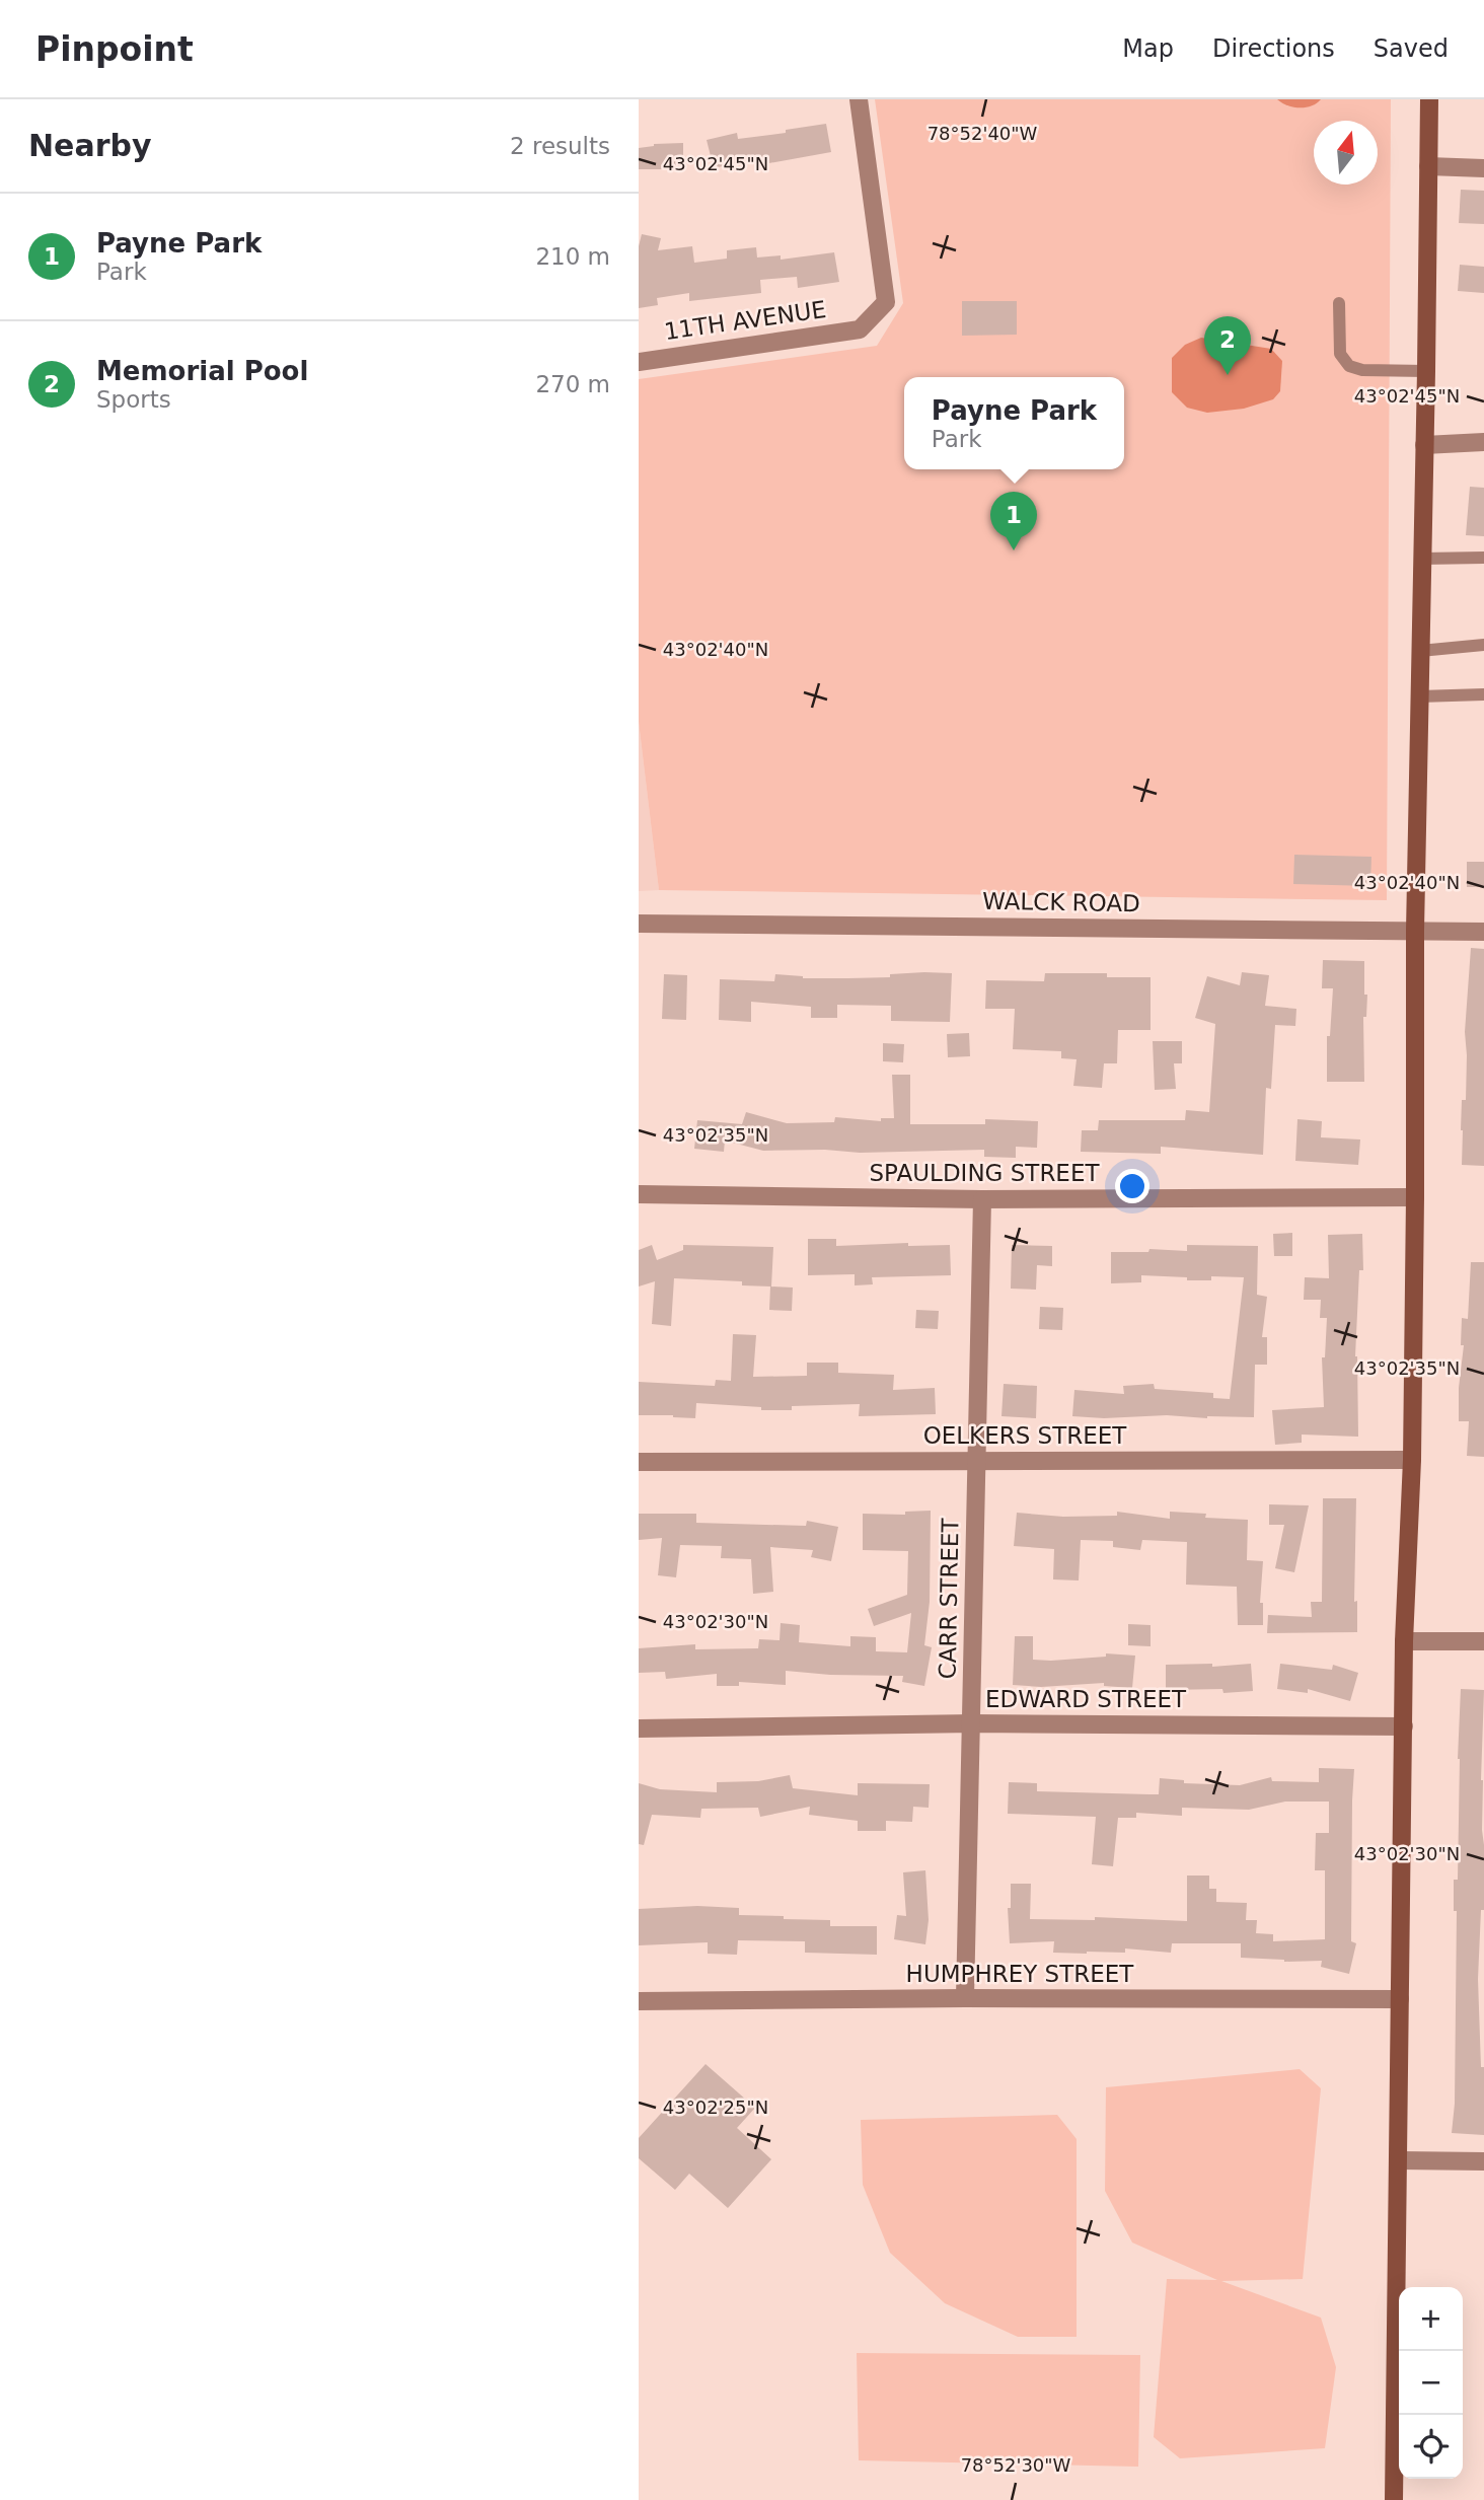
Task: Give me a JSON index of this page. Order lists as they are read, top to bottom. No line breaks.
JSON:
{"streets":{"street":["11TH AVENUE","WALCK ROAD","SPAULDING STREET","OELKERS STREET","CARR STREET","EDWARD STREET","HUMPHREY STREET"]},"crossings":[["SPAULDING STREET","CARR STREET"],["OELKERS STREET","CARR STREET"],["CARR STREET","EDWARD STREET"],["CARR STREET","HUMPHREY STREET"]],"north":"top","page":{"header":"Pinpoint","nav":["Map","Directions","Saved"],"heading":["Nearby","2 results"],"list":[{"mark":"1","name":"Payne Park","note":"Park","value":"210 m"},{"mark":"2","name":"Memorial Pool","note":"Sports","value":"270 m"}],"pins":["2","1"],"popup":["Payne Park","Park"],"map_buttons":["+","−"]},"coordinates":["78°52'40\"W","43°02'45\"N","43°02'40\"N","43°02'35\"N","43°02'30\"N","43°02'25\"N","78°52'30\"W"]}
